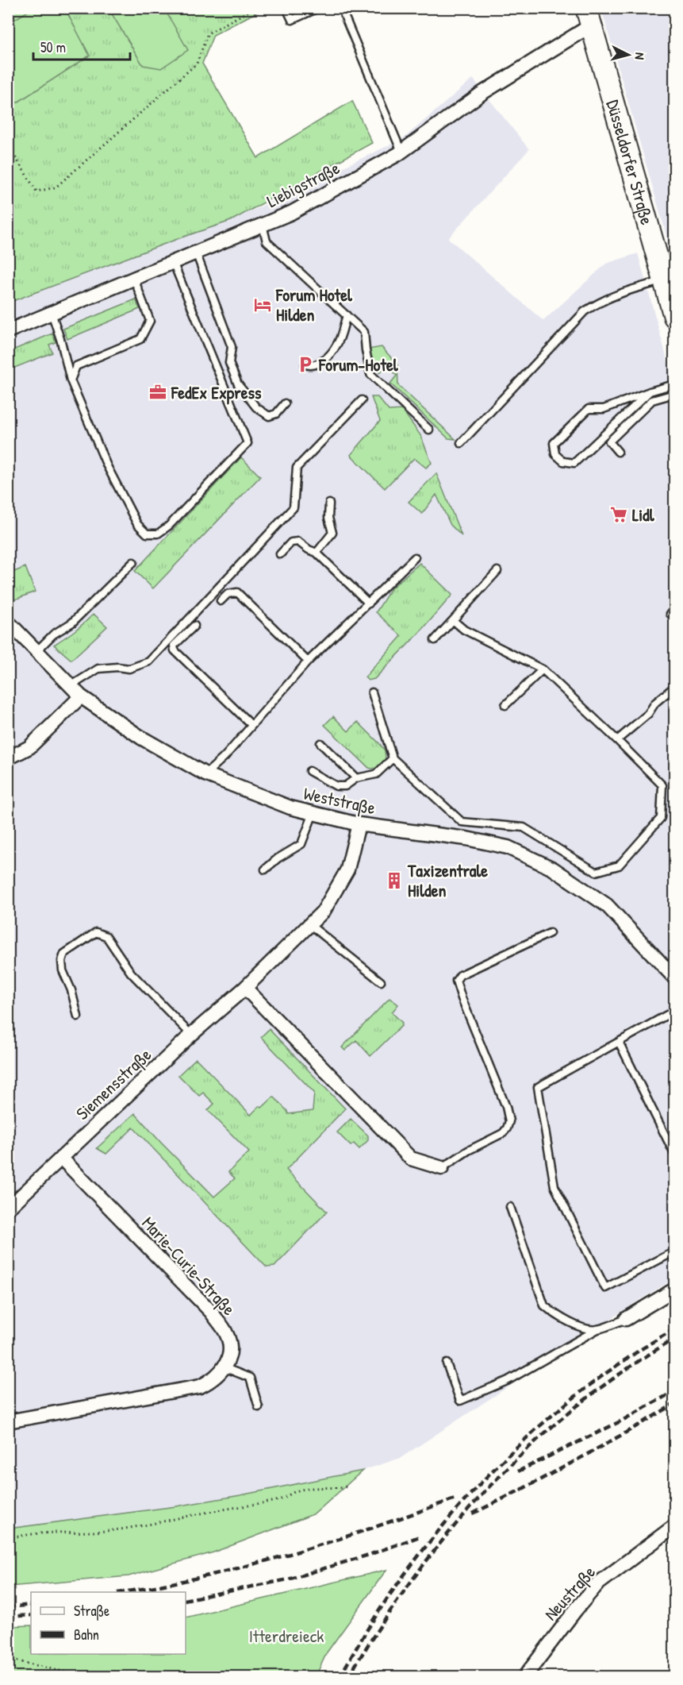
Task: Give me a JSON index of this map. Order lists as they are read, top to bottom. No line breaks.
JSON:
{"streets":{"main road":["Düsseldorfer Straße"],"street":["Liebigstraße","Weststraße","Siemensstraße","Marie-Curie-Straße","Neustraße"]},"crossings":[["Düsseldorfer Straße","Liebigstraße"],["Weststraße","Siemensstraße"],["Siemensstraße","Marie-Curie-Straße"]],"parks":["Itterdreieck"],"places":{"hotel":["Forum Hotel Hilden"],"parking":["Forum-Hotel"],"office":["FedEx Express"],"supermarket":["Lidl"],"building":["Taxizentrale Hilden"]},"legend":["Straße","Bahn"],"scale_bar":"50 m","north":"right"}
